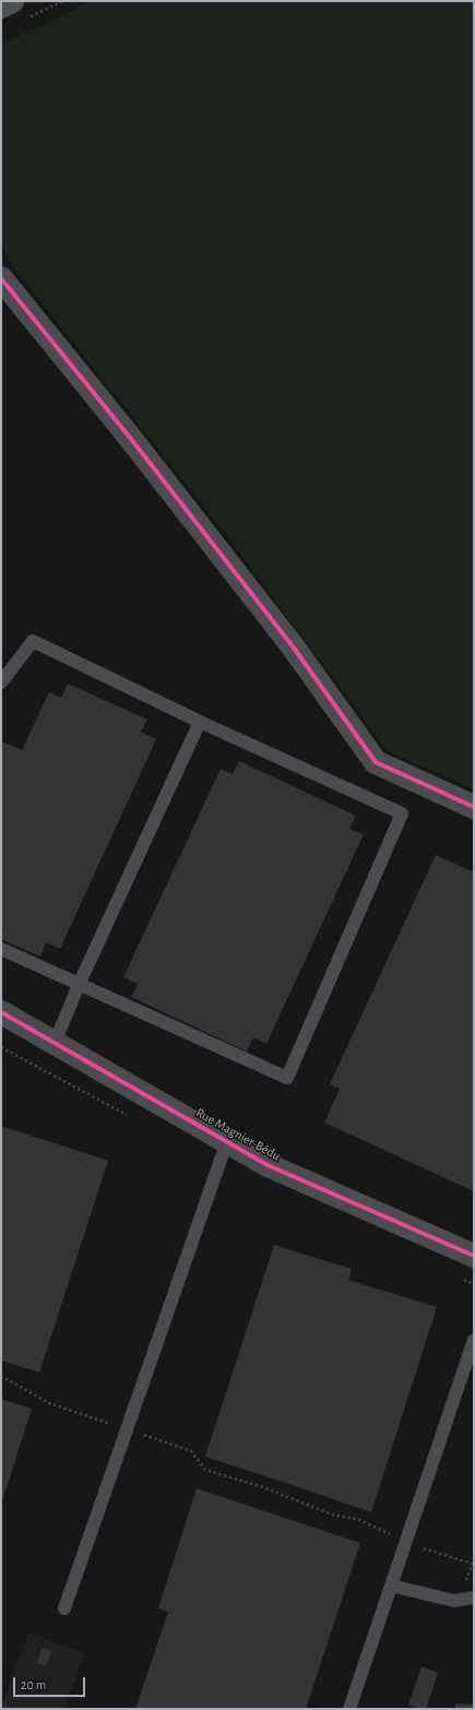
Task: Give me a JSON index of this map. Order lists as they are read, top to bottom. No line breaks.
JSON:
{"streets":{"street":["Rue Magnier-Bédu"]},"scale_bar":"20 m"}
